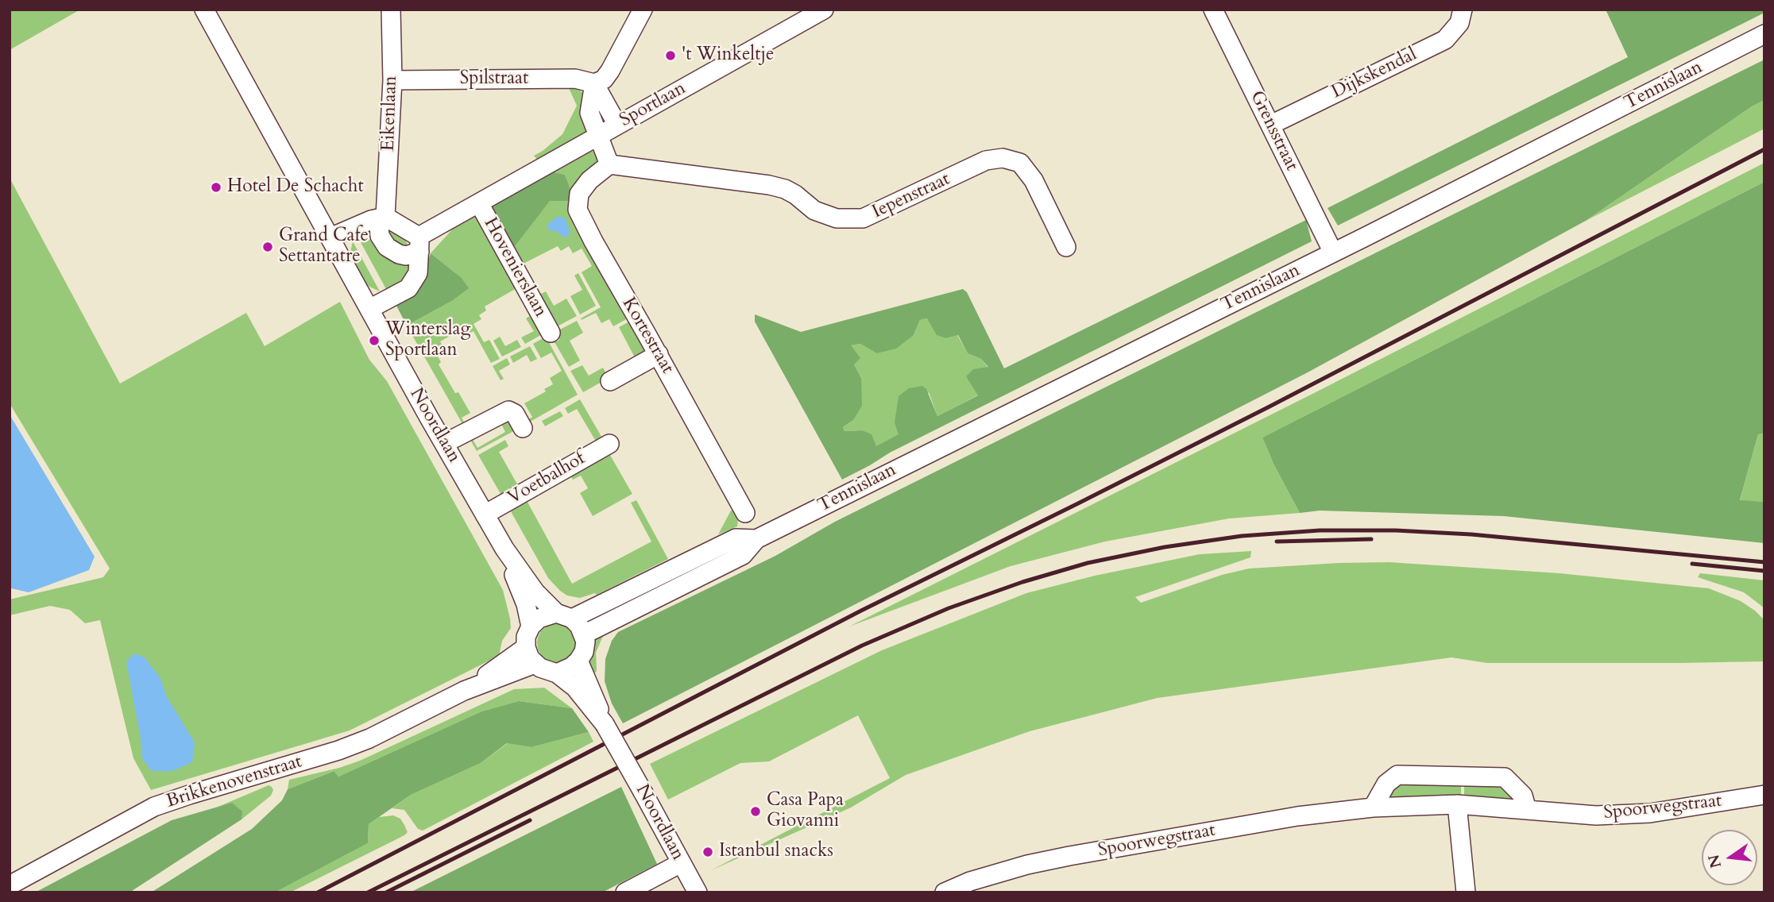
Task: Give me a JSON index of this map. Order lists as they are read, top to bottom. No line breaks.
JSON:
{"streets":{"street":["Dijkskendal","Spilstraat","Tennislaan","Sportlaan","Eikenlaan","Grensstraat","Iepenstraat","Hovenierslaan","Kortestraat","Noordlaan","Voetbalhof","Brikkenovenstraat","Spoorwegstraat"]},"crossings":[["Dijkskendal","Grensstraat"],["Spilstraat","Eikenlaan"],["Tennislaan","Grensstraat"],["Tennislaan","Noordlaan"],["Tennislaan","Brikkenovenstraat"],["Sportlaan","Hovenierslaan"],["Eikenlaan","Hovenierslaan"],["Iepenstraat","Kortestraat"],["Noordlaan","Voetbalhof"],["Noordlaan","Brikkenovenstraat"]],"places":["'t Winkeltje","Hotel De Schacht","Grand Cafe Settantatre","Winterslag Sportlaan","Casa Papa Giovanni","Istanbul snacks"],"north":"left"}
